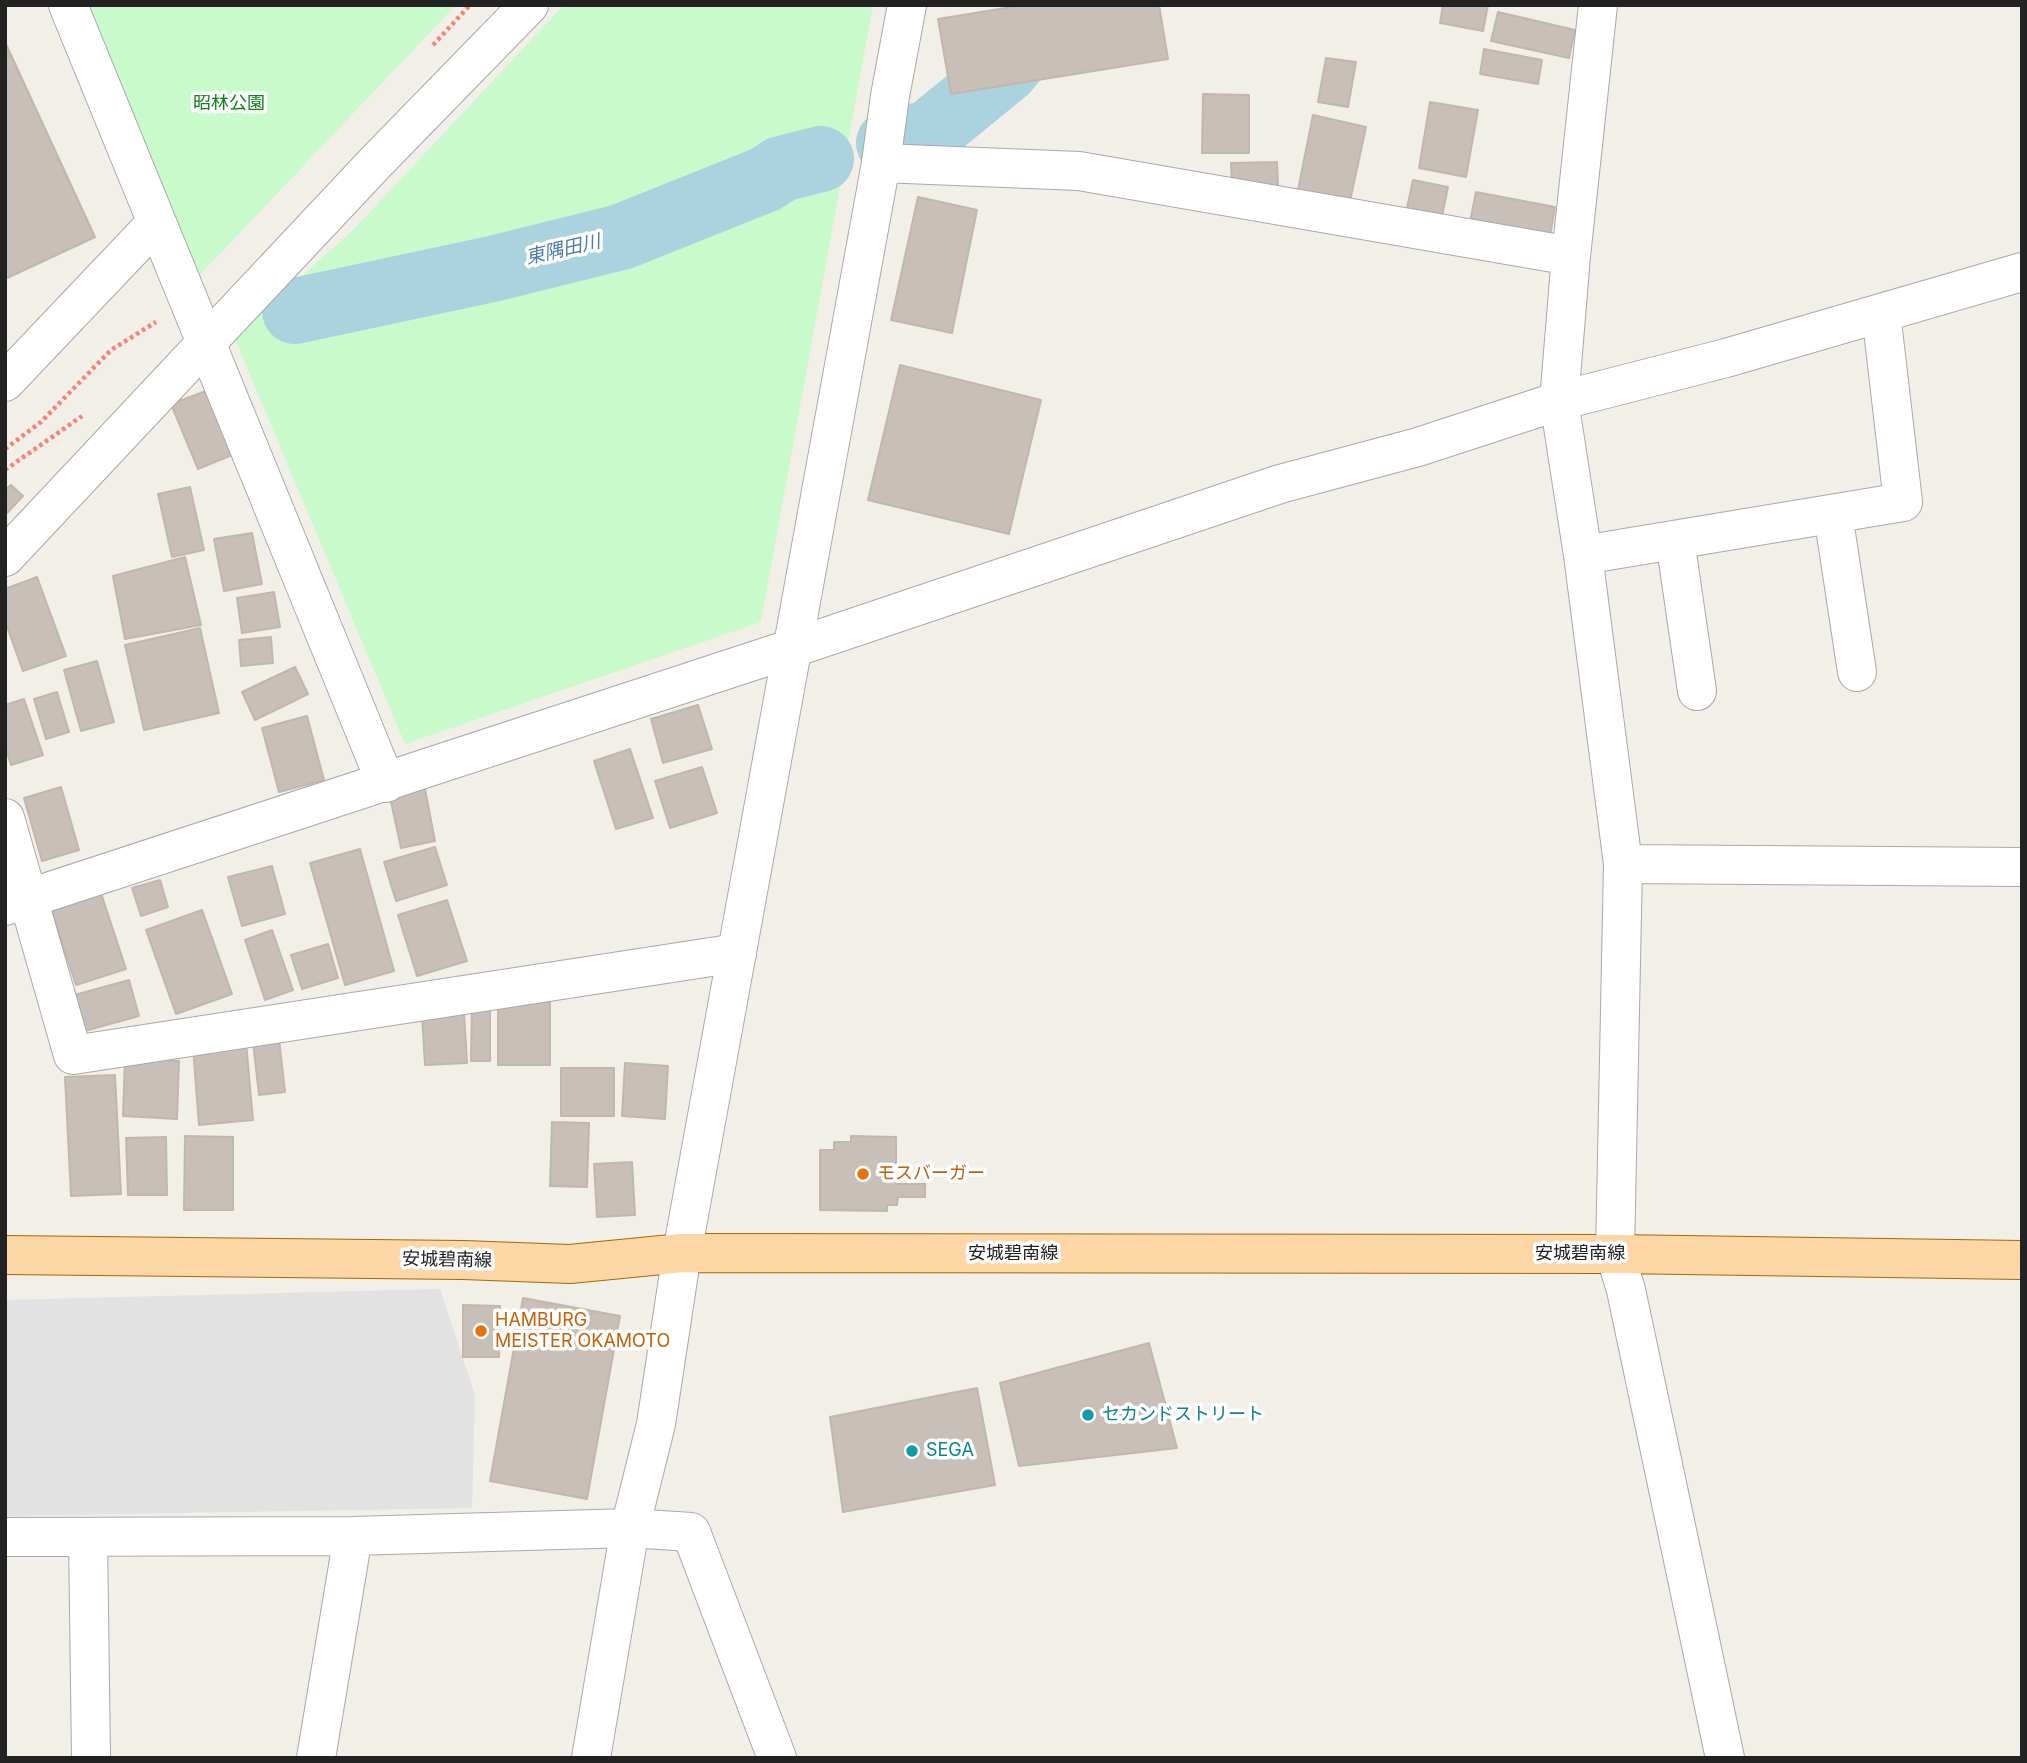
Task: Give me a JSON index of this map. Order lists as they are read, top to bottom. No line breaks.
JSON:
{"streets":{"main road":["安城碧南線"]},"water":["東隅田川"],"parks":["昭林公園"],"places":["モスバーガー","HAMBURG MEISTER OKAMOTO","セカンドストリート","SEGA"]}
